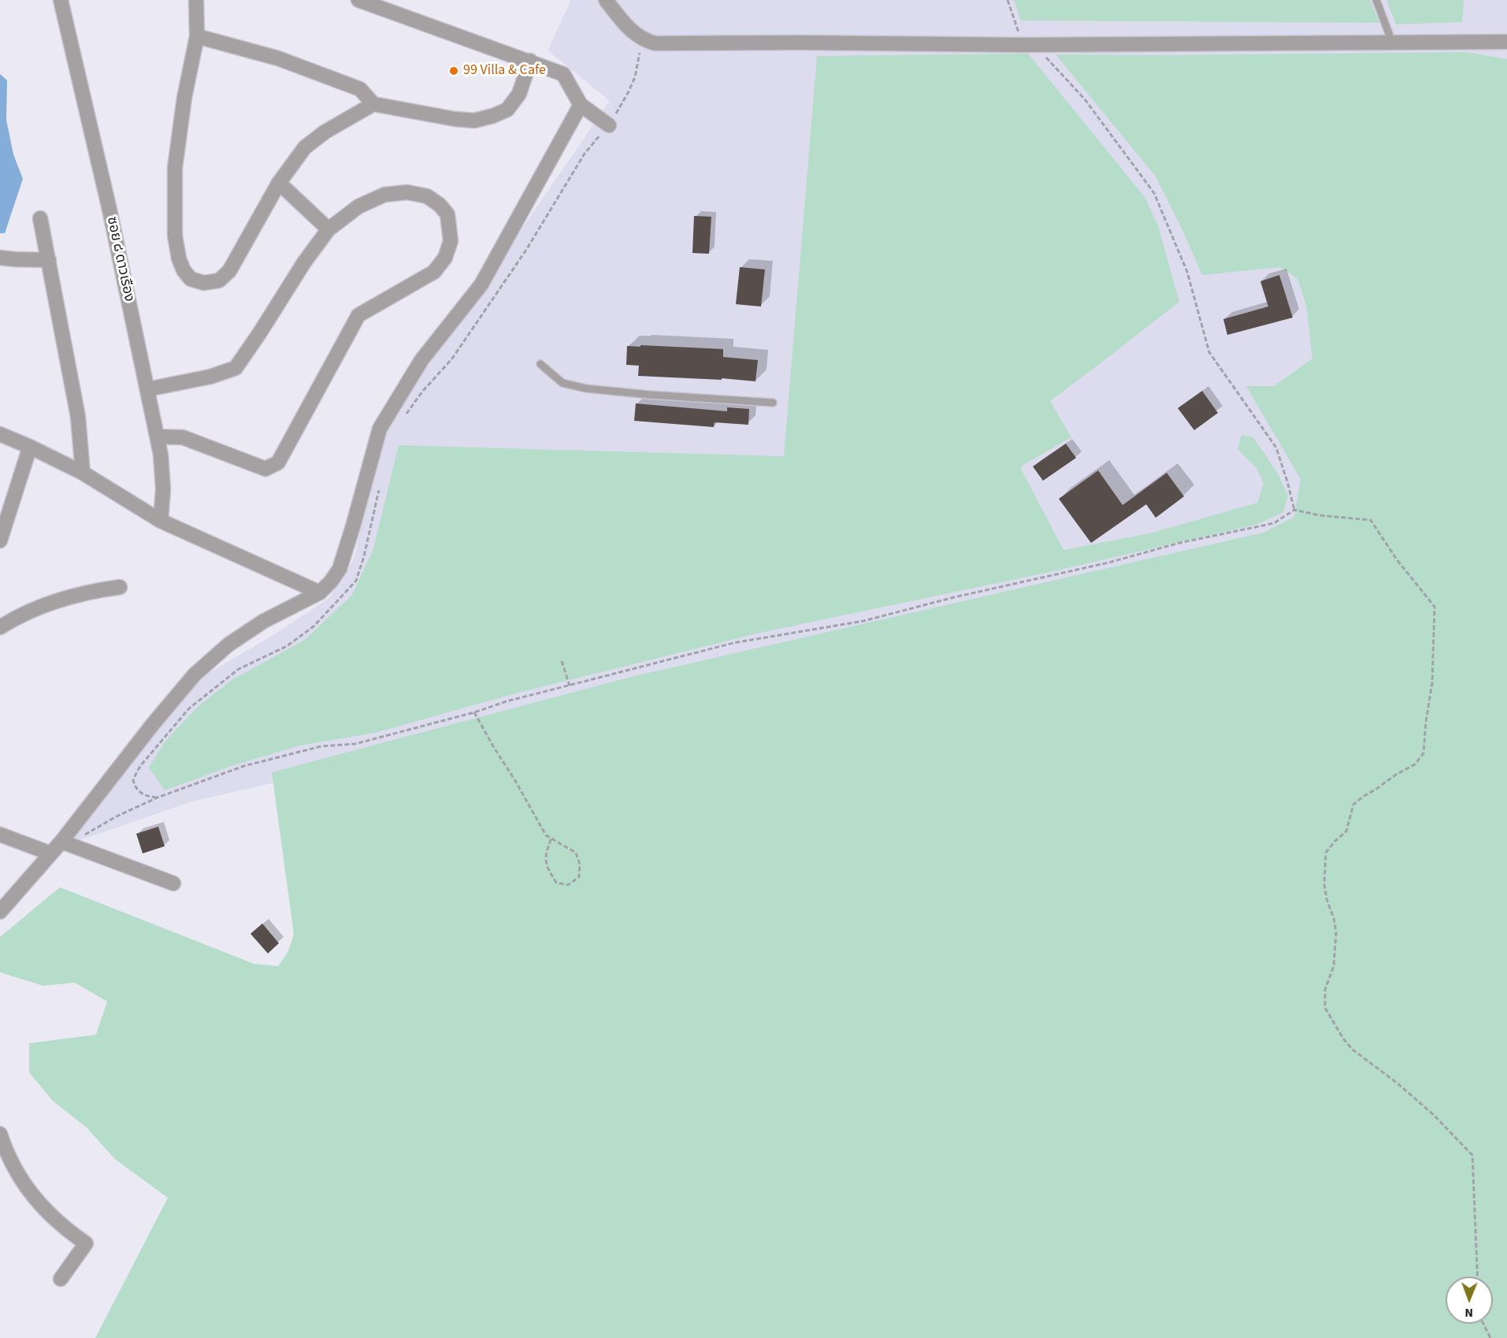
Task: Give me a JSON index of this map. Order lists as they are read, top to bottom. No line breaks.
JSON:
{"streets":{"street":["ซอย ๘ ดาวเรือง"]},"places":["99 Villa & Cafe"],"north":"bottom"}
